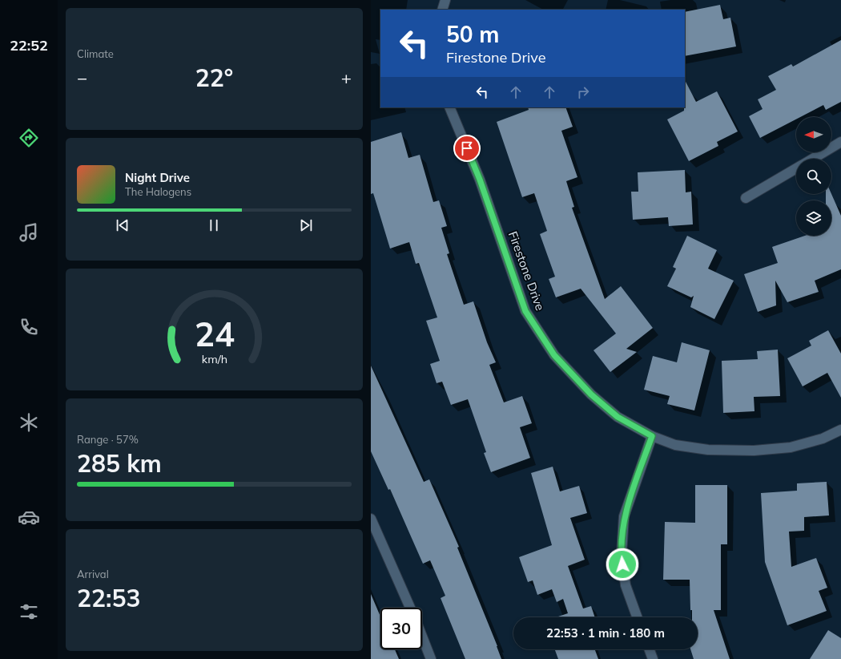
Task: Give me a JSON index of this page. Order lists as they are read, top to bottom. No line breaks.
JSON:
{"streets":{"street":["Firestone Drive"]},"north":"left","page":{"tabs":"22:52","tile":["Climate",["Range · 57%","285 km"],["Arrival","22:53"]],"turn":["50 m","Firestone Drive"],"heat":["−","22°","+"],"song":["Night Drive","The Halogens"],"limit":"30","trip":"22:53 · 1 min · 180 m","gauge":["24","km/h"]}}
